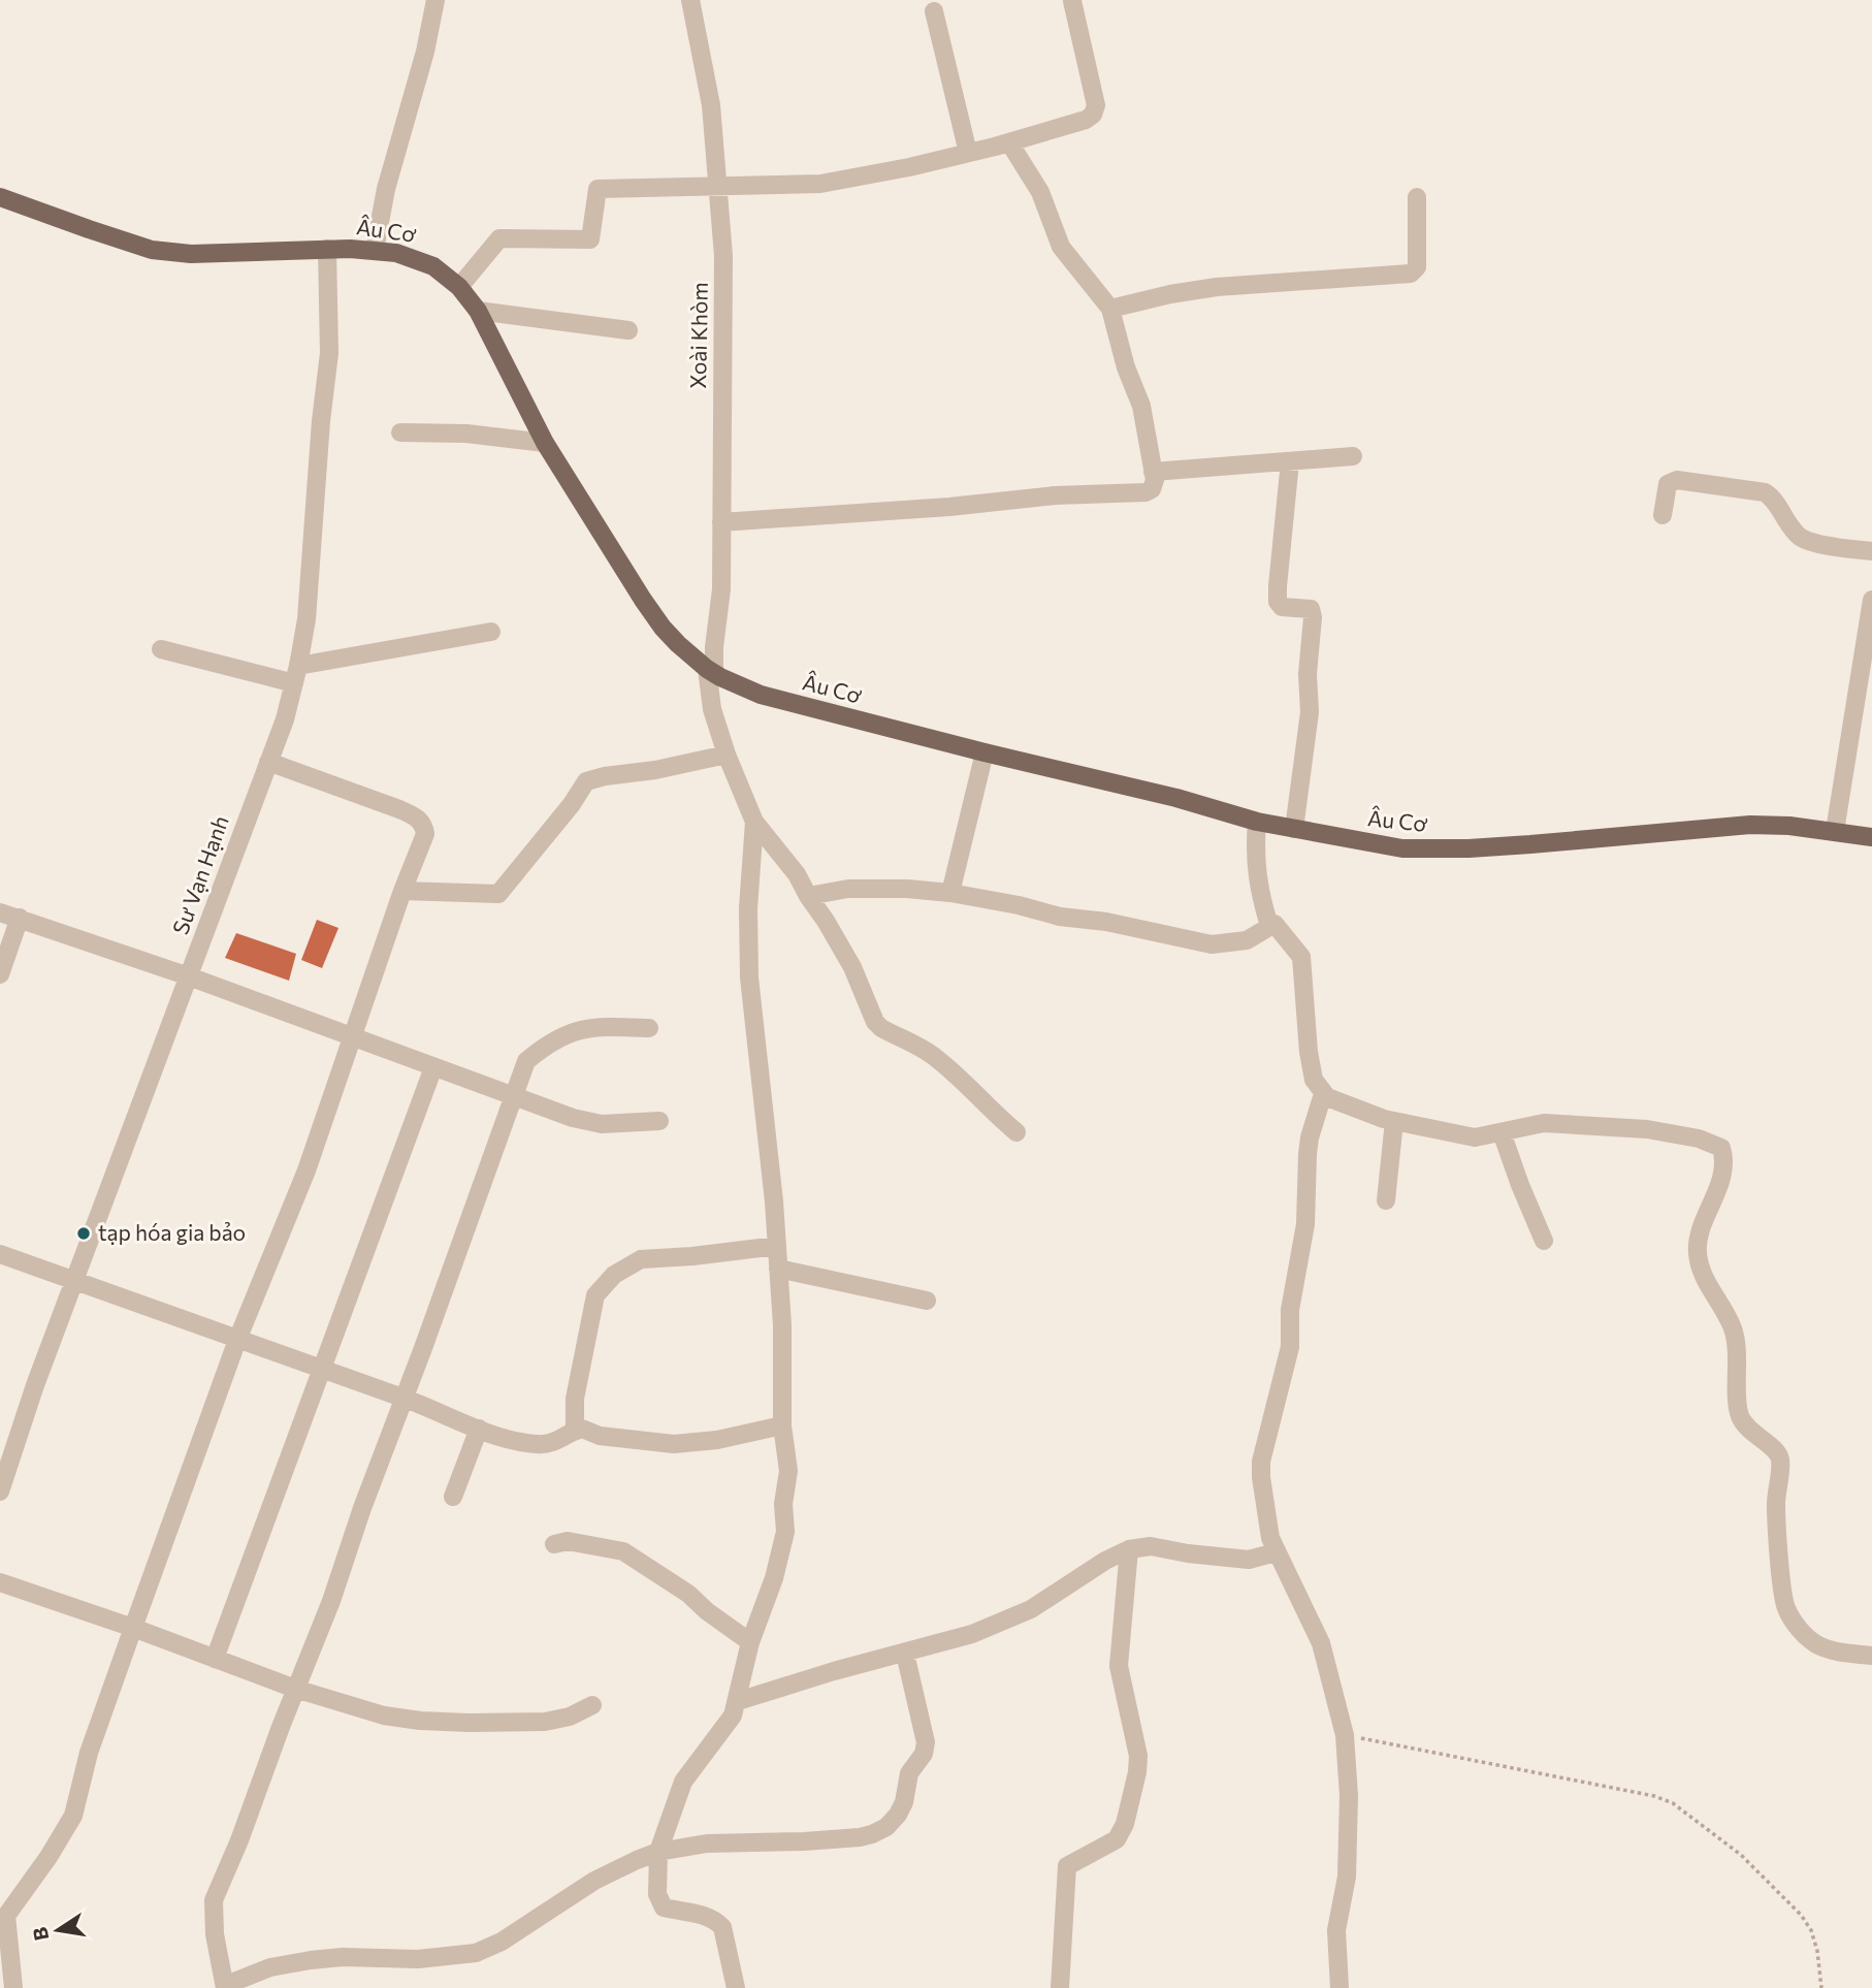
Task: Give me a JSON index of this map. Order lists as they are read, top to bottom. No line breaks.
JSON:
{"streets":{"main road":["Âu Cơ"],"street":["Xoài Khòm","Sư Vạn Hạnh"]},"crossings":[["Âu Cơ","Xoài Khòm"],["Âu Cơ","Sư Vạn Hạnh"]],"places":["tạp hóa gia bảo"],"north":"left"}
